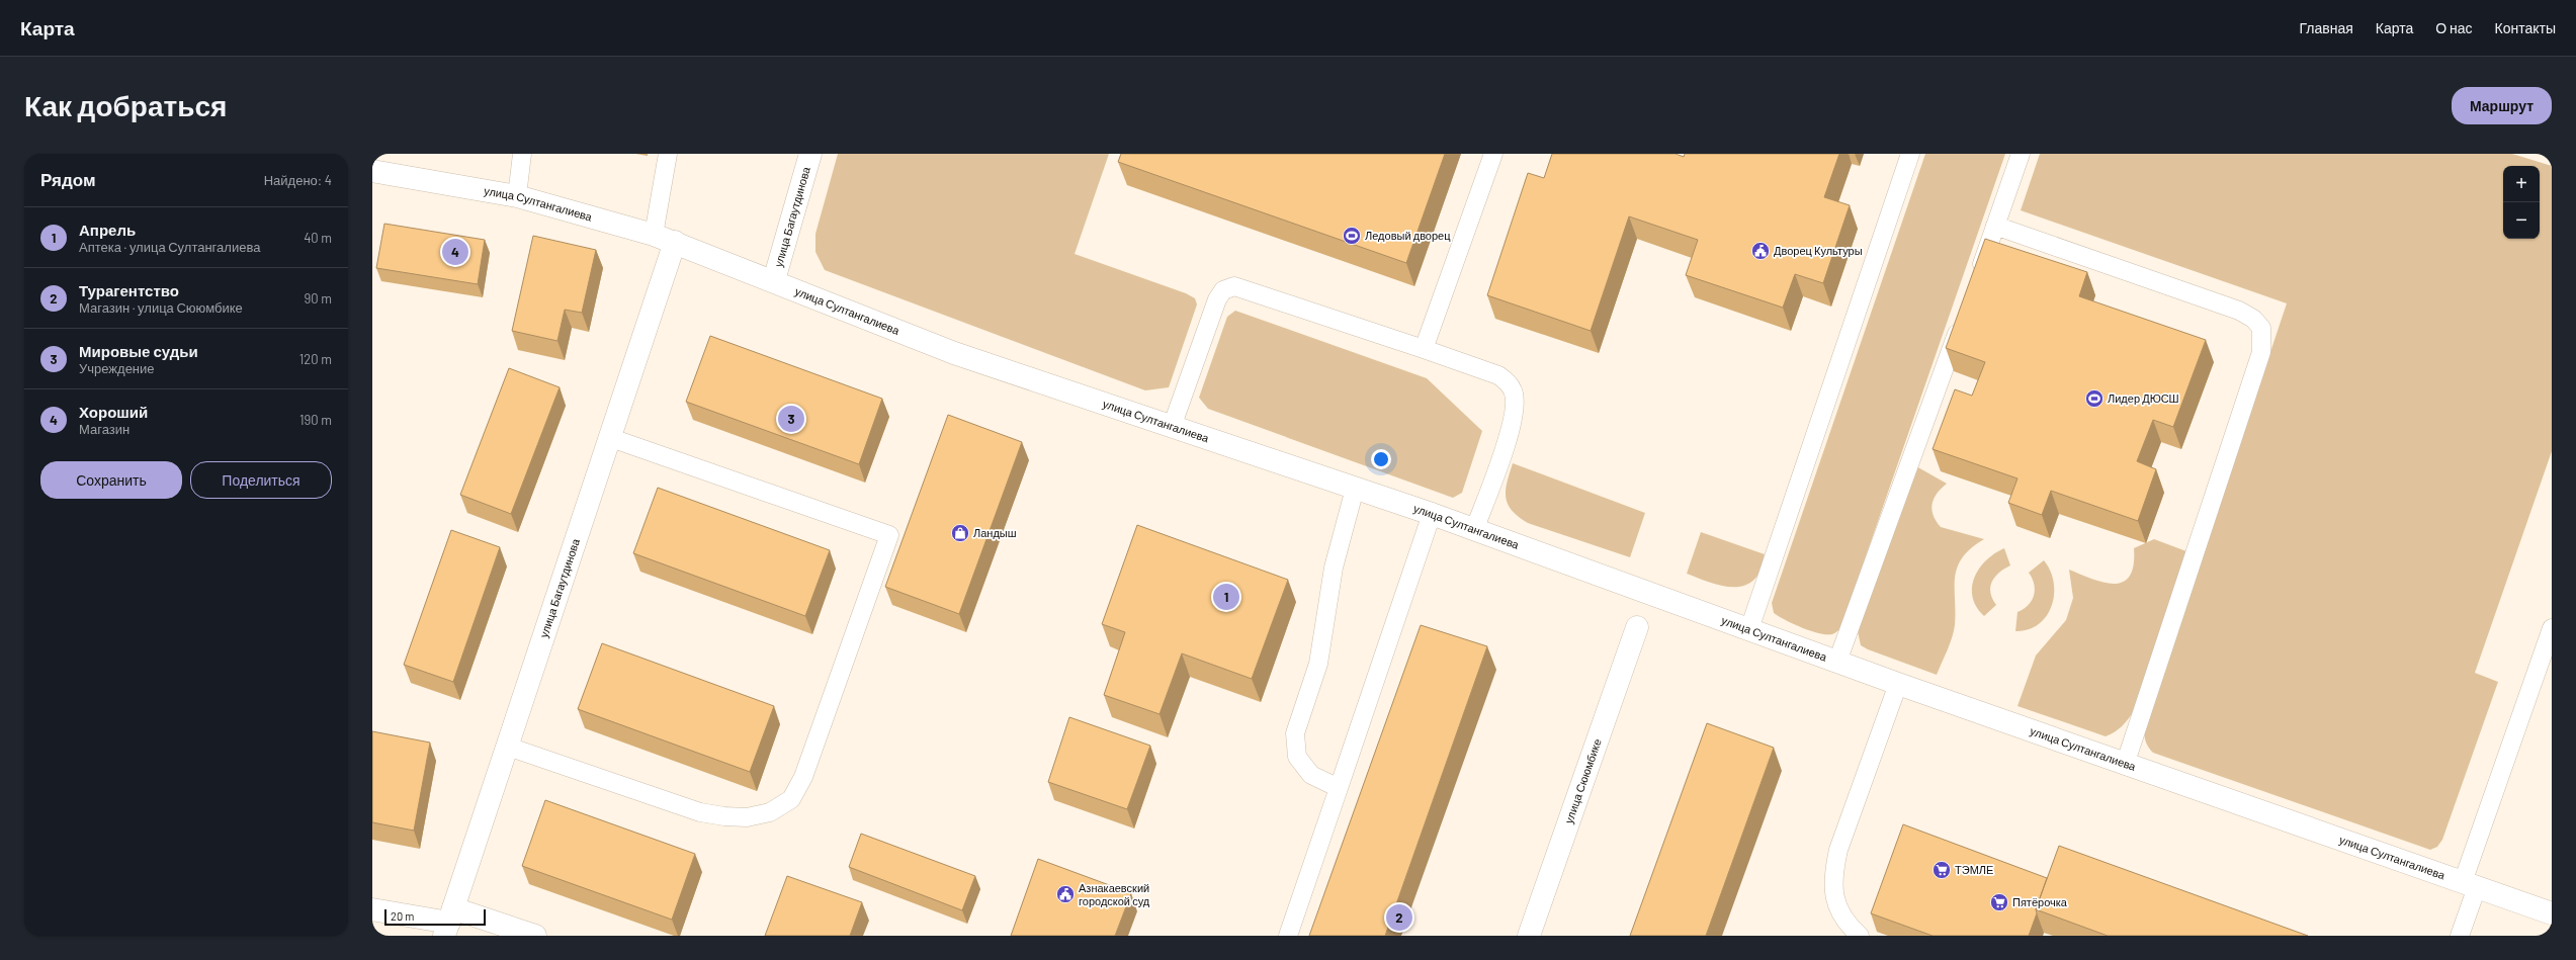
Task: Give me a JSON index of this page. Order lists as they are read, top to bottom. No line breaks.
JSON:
{"streets":{"street":["улица Султангалиева","улица Багаутдинова","улица Сююмбике"]},"crossings":[["улица Султангалиева","улица Багаутдинова"]],"places":{"sports":["Ледовый дворец","Лидер ДЮСШ"],"public building":["Дворец Культуры","Азнакаевский городской суд"],"shop":["Ландыш"],"supermarket":["ТЭМЛЕ","Пятёрочка"]},"scale_bar":"20 m","page":{"header":"Карта","nav":["Главная","Карта","О нас","Контакты"],"buttons":["Маршрут",["Сохранить","Поделиться"]],"title":"Как добраться","heading":["Рядом","Найдено: 4"],"map_buttons":["+","−"],"list":[{"mark":"1","name":"Апрель","note":"Аптека · улица Султангалиева","value":"40 m"},{"mark":"2","name":"Турагентство","note":"Магазин · улица Сююмбике","value":"90 m"},{"mark":"3","name":"Мировые судьи","note":"Учреждение","value":"120 m"},{"mark":"4","name":"Хороший","note":"Магазин","value":"190 m"}],"pins":["4","3","1","2"],"scale":"20 m"}}
